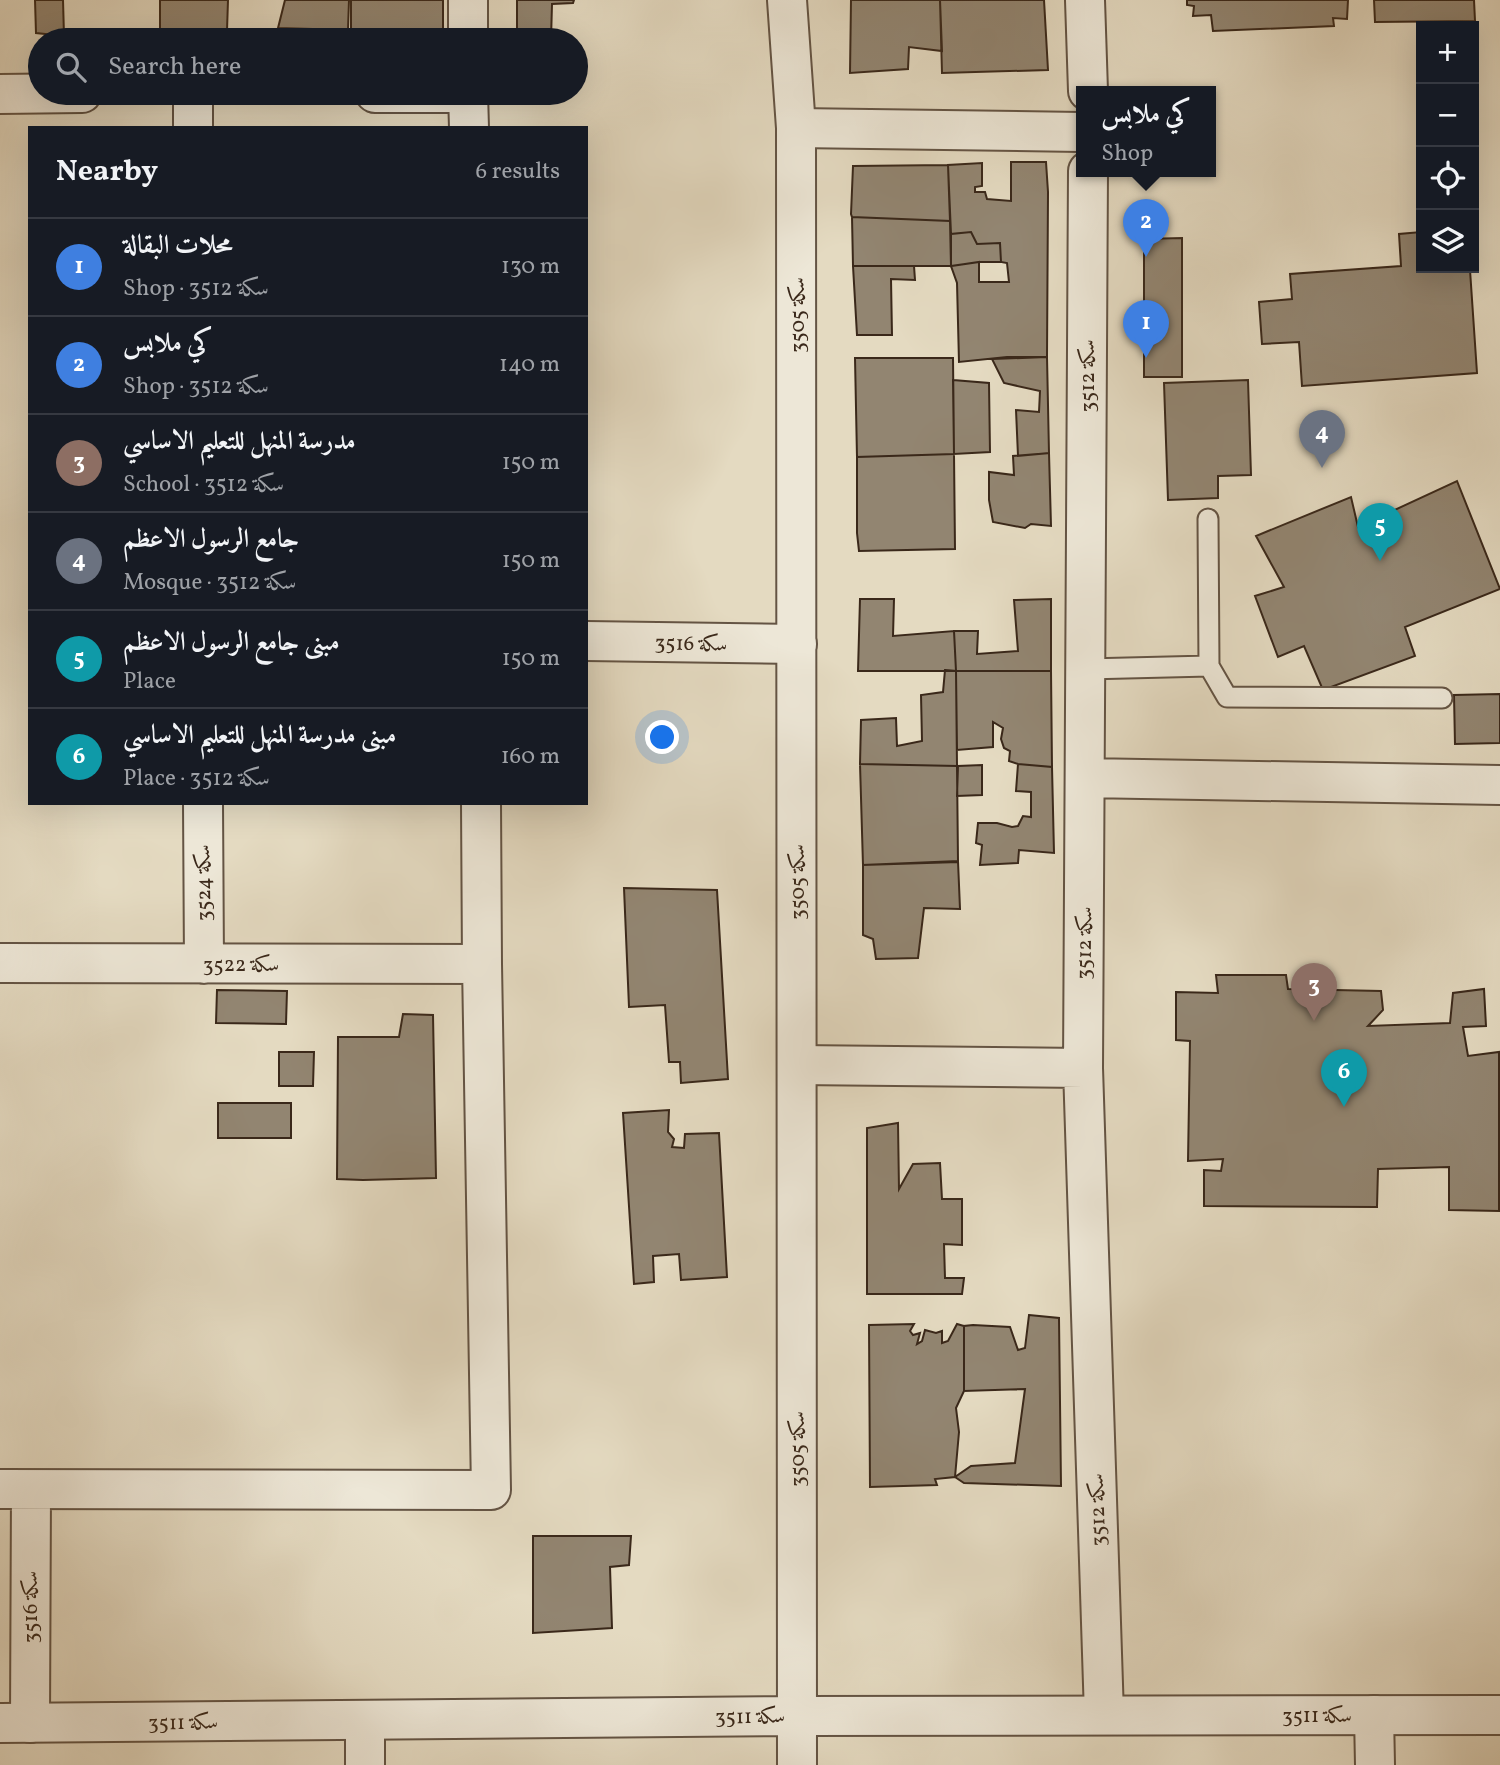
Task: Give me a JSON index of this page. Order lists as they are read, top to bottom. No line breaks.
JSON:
{"streets":{"street":["سكة 3505","سكة 3512","سكة 3516","سكة 3524","سكة 3522","سكة 3511"]},"crossings":[["سكة 3505","سكة 3516"],["سكة 3505","سكة 3511"],["سكة 3512","سكة 3511"],["سكة 3516","سكة 3511"],["سكة 3524","سكة 3522"]],"page":{"map_buttons":["+","−"],"search":"Search here","popup":["كي ملابس","Shop"],"heading":["Nearby","6 results"],"pins":["2","1","4","5","3","6"],"list":[{"mark":"1","name":"محلات البقالة","note":"Shop · سكة 3512","value":"130 m"},{"mark":"2","name":"كي ملابس","note":"Shop · سكة 3512","value":"140 m"},{"mark":"3","name":"مدرسة المنهل للتعليم الاساسي","note":"School · سكة 3512","value":"150 m"},{"mark":"4","name":"جامع الرسول الاعظم","note":"Mosque · سكة 3512","value":"150 m"},{"mark":"5","name":"مبنى جامع الرسول الاعظم","note":"Place","value":"150 m"},{"mark":"6","name":"مبنى مدرسة المنهل للتعليم الاساسي","note":"Place · سكة 3512","value":"160 m"}]}}
